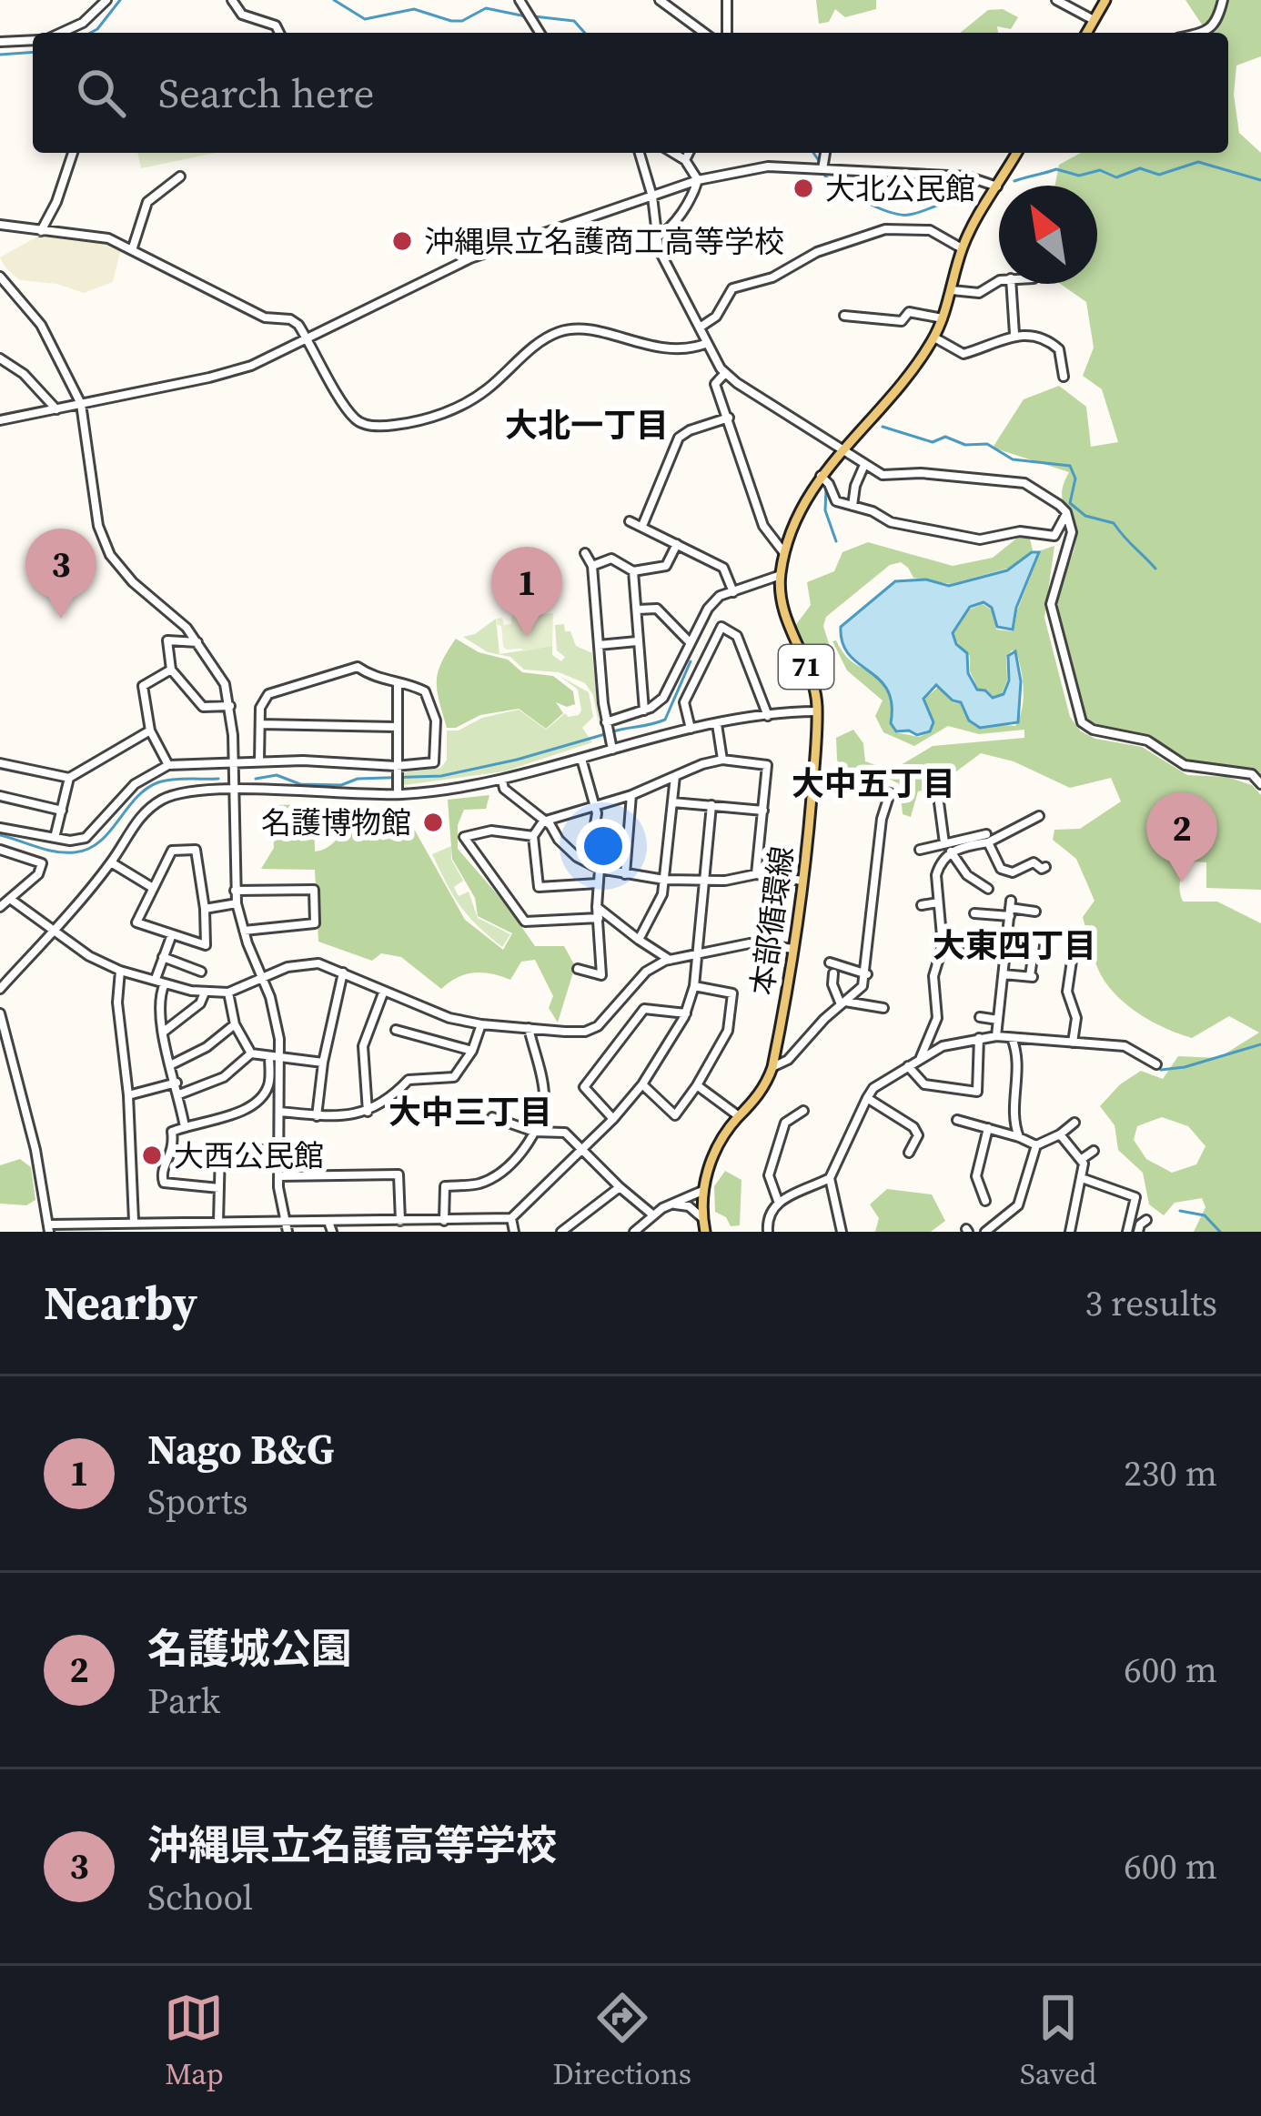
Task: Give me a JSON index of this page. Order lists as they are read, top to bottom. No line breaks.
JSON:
{"streets":{"main road":["71","本部循環線"]},"districts":["大北一丁目","大中五丁目","大東四丁目","大中三丁目"],"places":["大北公民館","沖縄県立名護商工高等学校","名護博物館","大西公民館"],"north":"top left","page":{"search":"Search here","pins":["3","1","2"],"heading":["Nearby","3 results"],"list":[{"mark":"1","name":"Nago B&G","note":"Sports","value":"230 m"},{"mark":"2","name":"名護城公園","note":"Park","value":"600 m"},{"mark":"3","name":"沖縄県立名護高等学校","note":"School","value":"600 m"}],"nav":["Map","Directions","Saved"]}}
